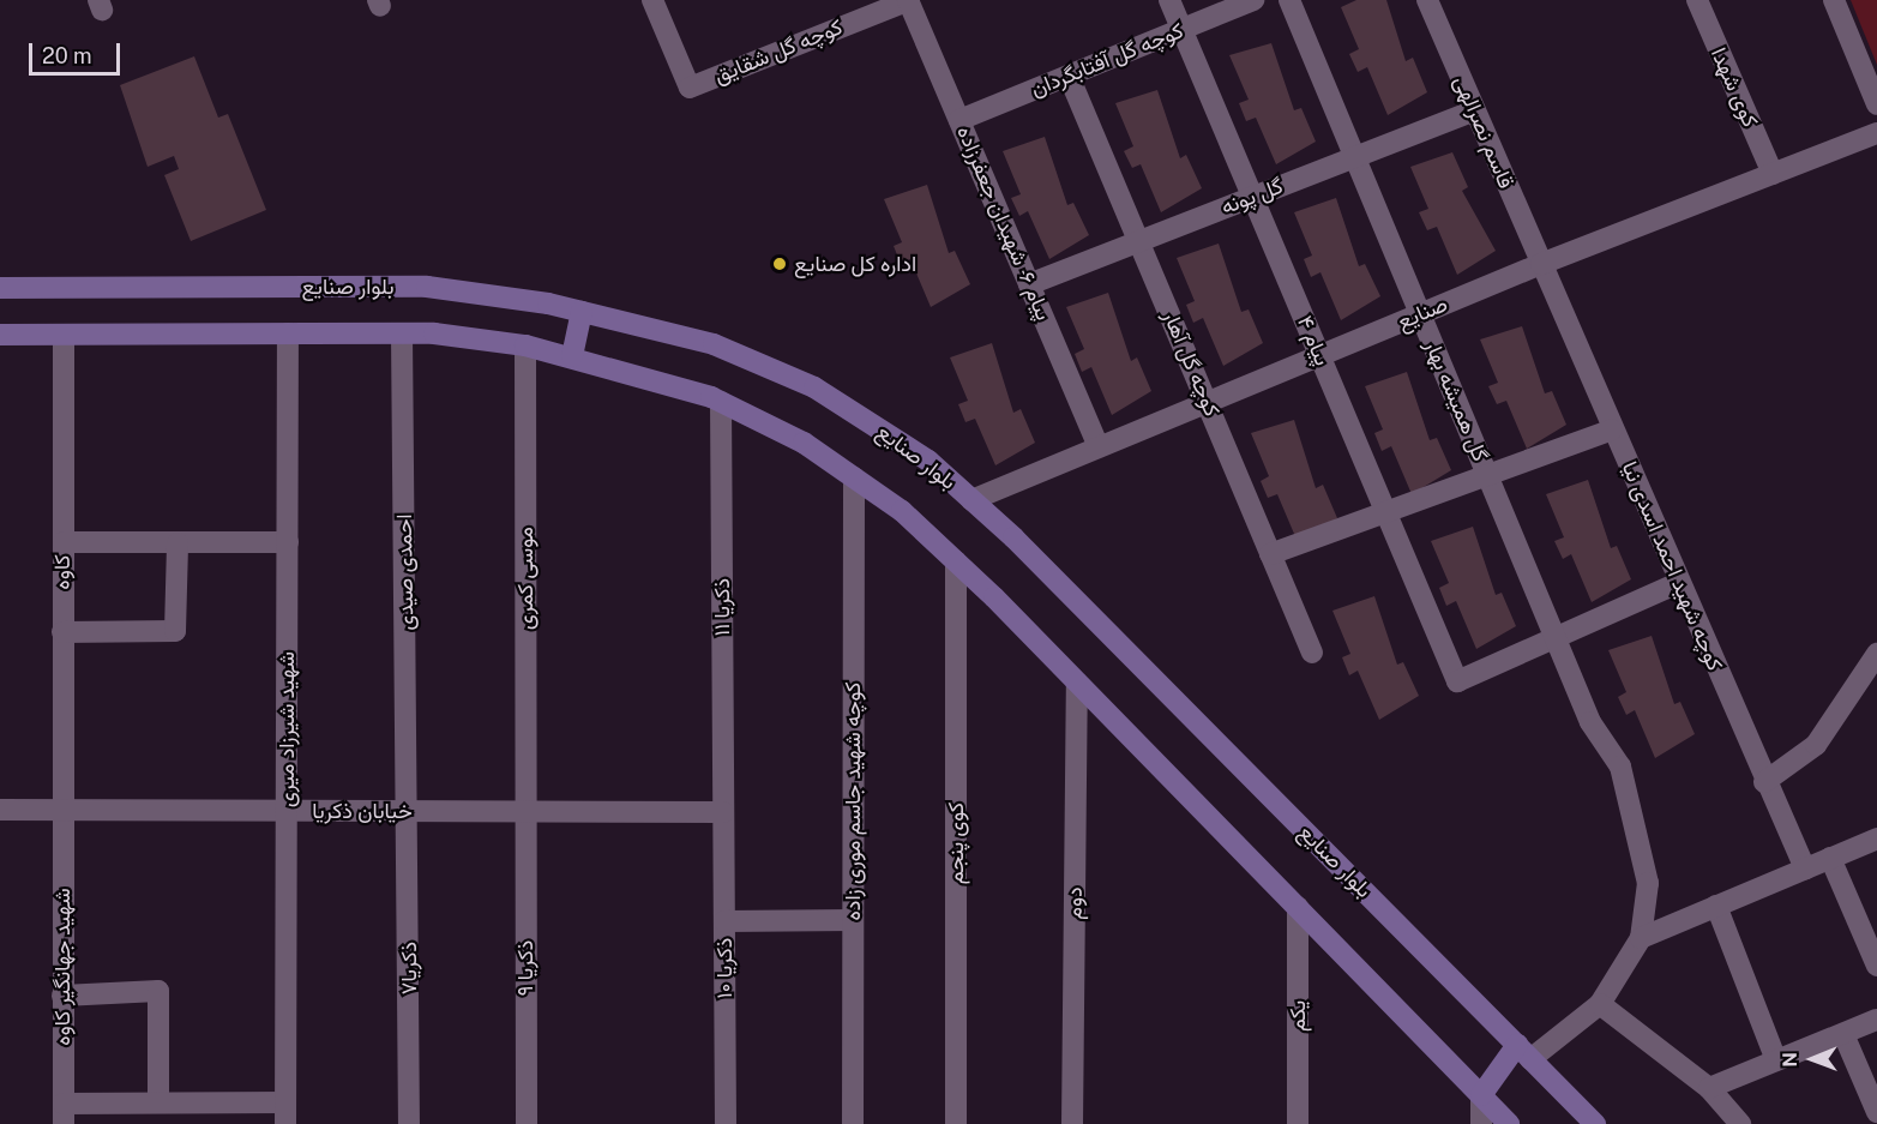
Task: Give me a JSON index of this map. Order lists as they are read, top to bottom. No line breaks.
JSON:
{"streets":{"street":["کوچه گل شقایق","کوچه گل آفتابگردان","کوی شهدا","قاسم نصرالهی","گل پونه","پیام ۶- شهیدان جعفرزاده","بلوار صنایع","صنایع","پیام ۴","کوچه گل آهار","گل همیشه بهار","کوچه شهید احمد اسدی نیا","کاوه","احمدی صیدی","موسی کمری","ذکریا ۱۱","شهید شیرزاد میری","کوچه شهید جاسم موری زاده","خیابان ذکریا","کوی پنجم","دوم","شهید جهانگیر کاوه","ذکریا۷","ذکریا ۹","ذکریا ۱۰","یکم"]},"crossings":[["کوچه گل شقایق","پیام ۶- شهیدان جعفرزاده"],["کوچه گل آفتابگردان","پیام ۶- شهیدان جعفرزاده"],["کوچه گل آفتابگردان","پیام ۴"],["کوچه گل آفتابگردان","کوچه گل آهار"],["کوی شهدا","صنایع"],["قاسم نصرالهی","گل پونه"],["قاسم نصرالهی","صنایع"],["قاسم نصرالهی","کوچه شهید احمد اسدی نیا"],["گل پونه","پیام ۶- شهیدان جعفرزاده"],["گل پونه","پیام ۴"],["گل پونه","کوچه گل آهار"],["گل پونه","گل همیشه بهار"],["پیام ۶- شهیدان جعفرزاده","صنایع"],["بلوار صنایع","صنایع"],["صنایع","پیام ۴"],["صنایع","کوچه گل آهار"],["صنایع","گل همیشه بهار"],["صنایع","کوچه شهید احمد اسدی نیا"],["پیام ۴","گل همیشه بهار"],["کاوه","خیابان ذکریا"],["کاوه","شهید جهانگیر کاوه"],["احمدی صیدی","خیابان ذکریا"],["احمدی صیدی","ذکریا۷"],["موسی کمری","خیابان ذکریا"],["موسی کمری","ذکریا ۹"],["ذکریا ۱۱","خیابان ذکریا"],["ذکریا ۱۱","ذکریا ۱۰"],["شهید شیرزاد میری","خیابان ذکریا"],["خیابان ذکریا","شهید جهانگیر کاوه"],["خیابان ذکریا","ذکریا۷"],["خیابان ذکریا","ذکریا ۹"],["خیابان ذکریا","ذکریا ۱۰"]],"places":["اداره کل صنایع"],"scale_bar":"20 m","north":"left"}
